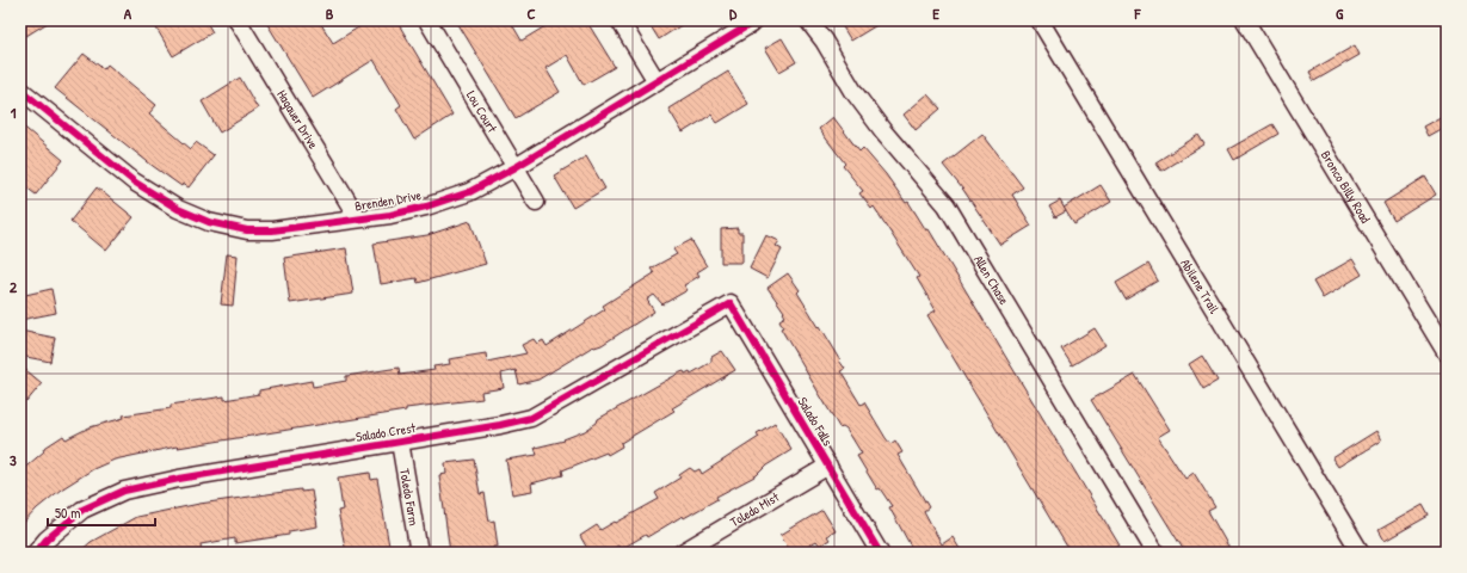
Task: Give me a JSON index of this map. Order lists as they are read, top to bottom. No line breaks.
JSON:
{"streets":{"street":["Lou Court","Hagauer Drive","Bronco Billy Road","Brenden Drive","Allen Chase","Abilene Trail","Salado Falls","Salado Crest","Toledo Farm","Toledo Mist"]},"crossings":[["Lou Court","Brenden Drive"],["Hagauer Drive","Brenden Drive"],["Salado Falls","Salado Crest"],["Salado Falls","Toledo Mist"],["Salado Crest","Toledo Farm"]],"scale_bar":"50 m","grid":{"columns":["A","B","C","D","E","F","G"],"rows":["1","2","3"]}}
